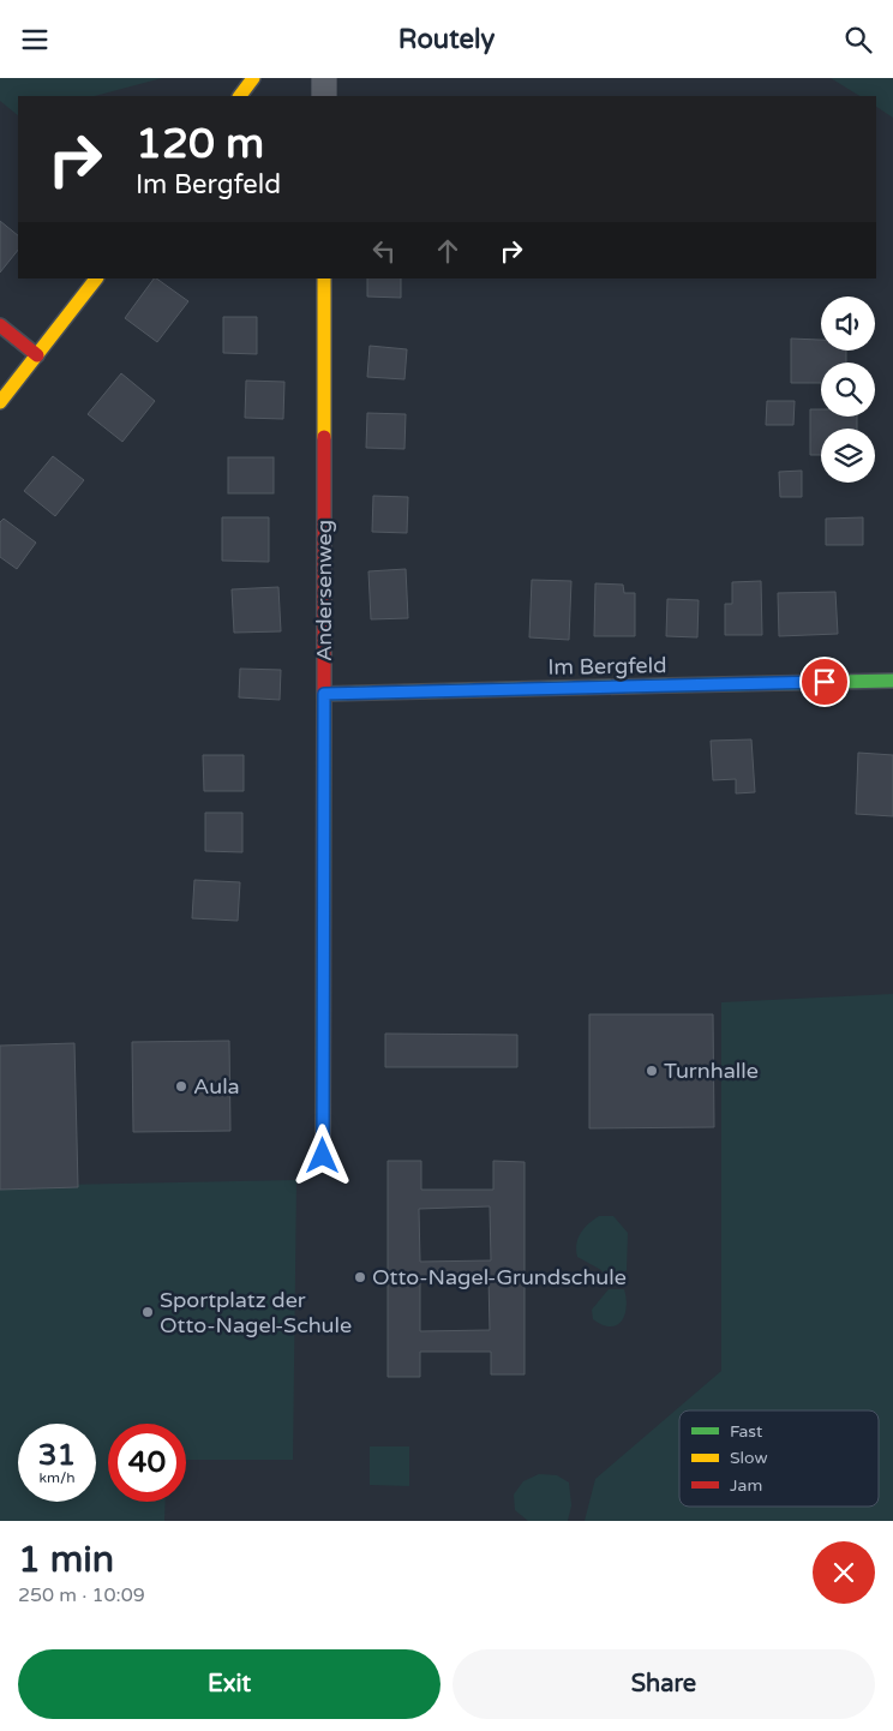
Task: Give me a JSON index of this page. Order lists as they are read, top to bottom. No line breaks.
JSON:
{"streets":{"street":["Andersenweg","Im Bergfeld"]},"crossings":[["Andersenweg","Im Bergfeld"]],"places":["Turnhalle","Aula","Otto-Nagel-Grundschule","Sportplatz der Otto-Nagel-Schule"],"legend":["Fast","Slow","Jam"],"page":{"header":"Routely","turn":["120 m","Im Bergfeld"],"speed":"31 km/h","limit":"40","heading":["1 min","250 m · 10:09"],"buttons":["Exit","Share"]}}
